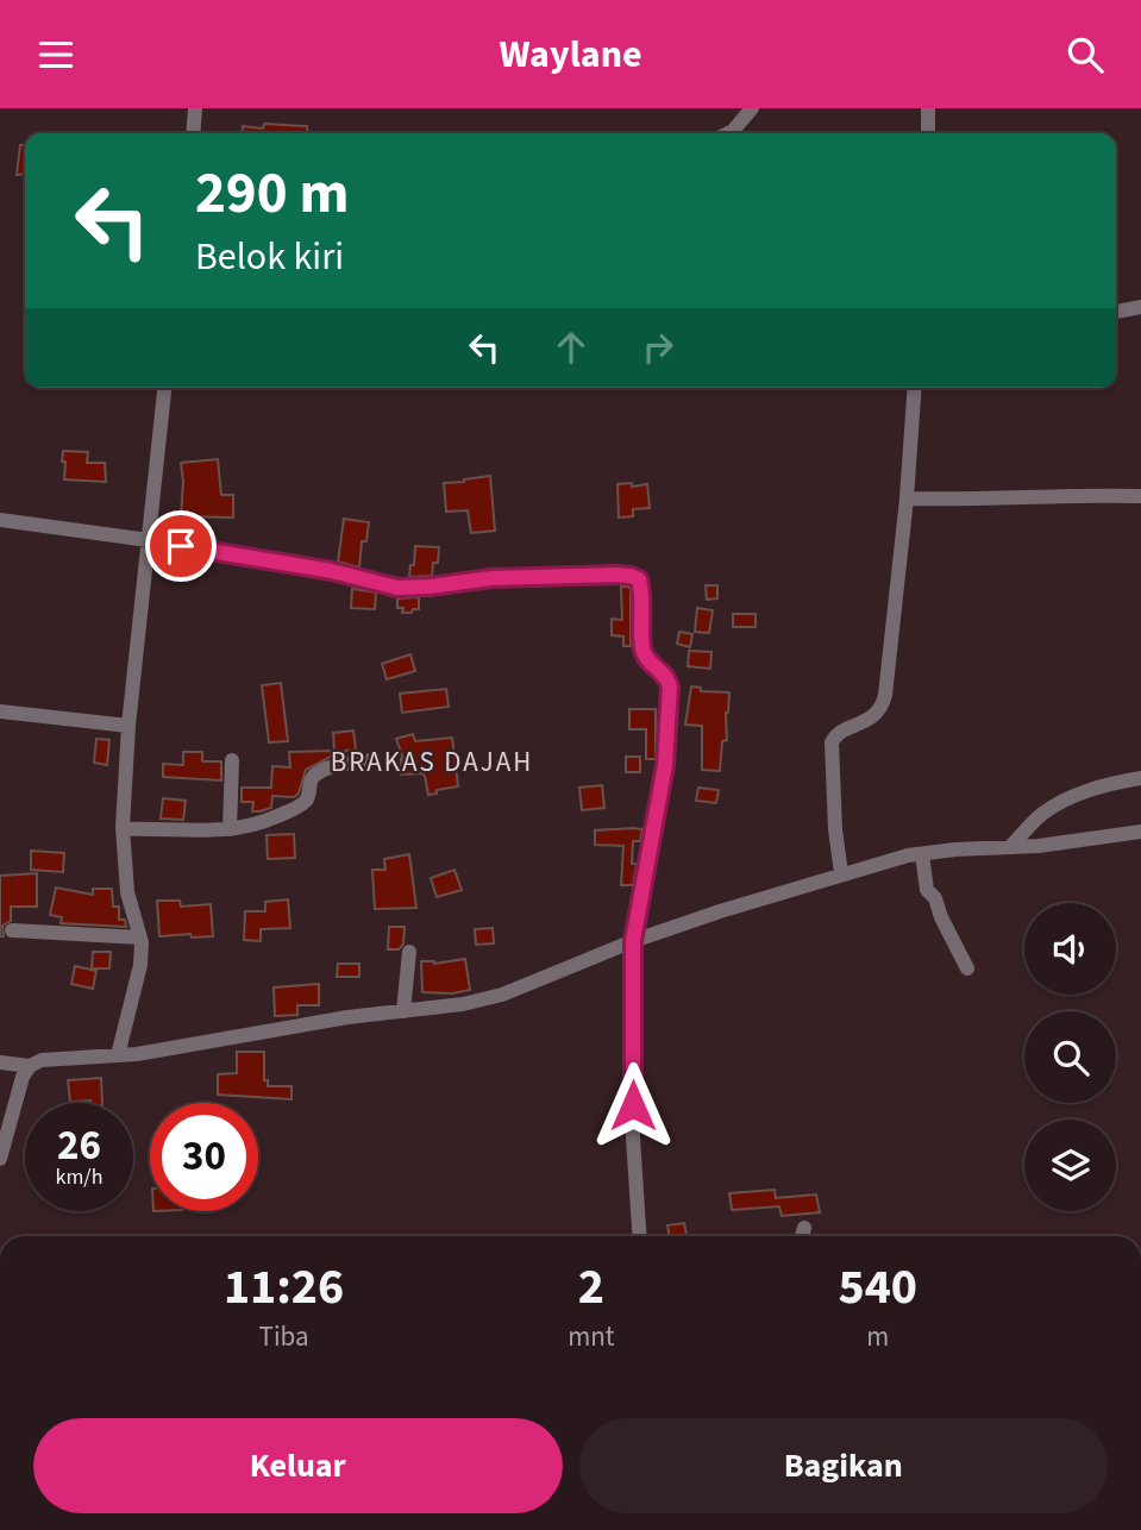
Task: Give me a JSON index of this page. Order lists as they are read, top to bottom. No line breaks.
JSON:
{"districts":["BRAKAS DAJAH"],"page":{"header":"Waylane","turn":["290 m","Belok kiri"],"speed":"26 km/h","limit":"30","eta":["11:26","Tiba","2","mnt","540","m"],"buttons":["Keluar","Bagikan"]}}
